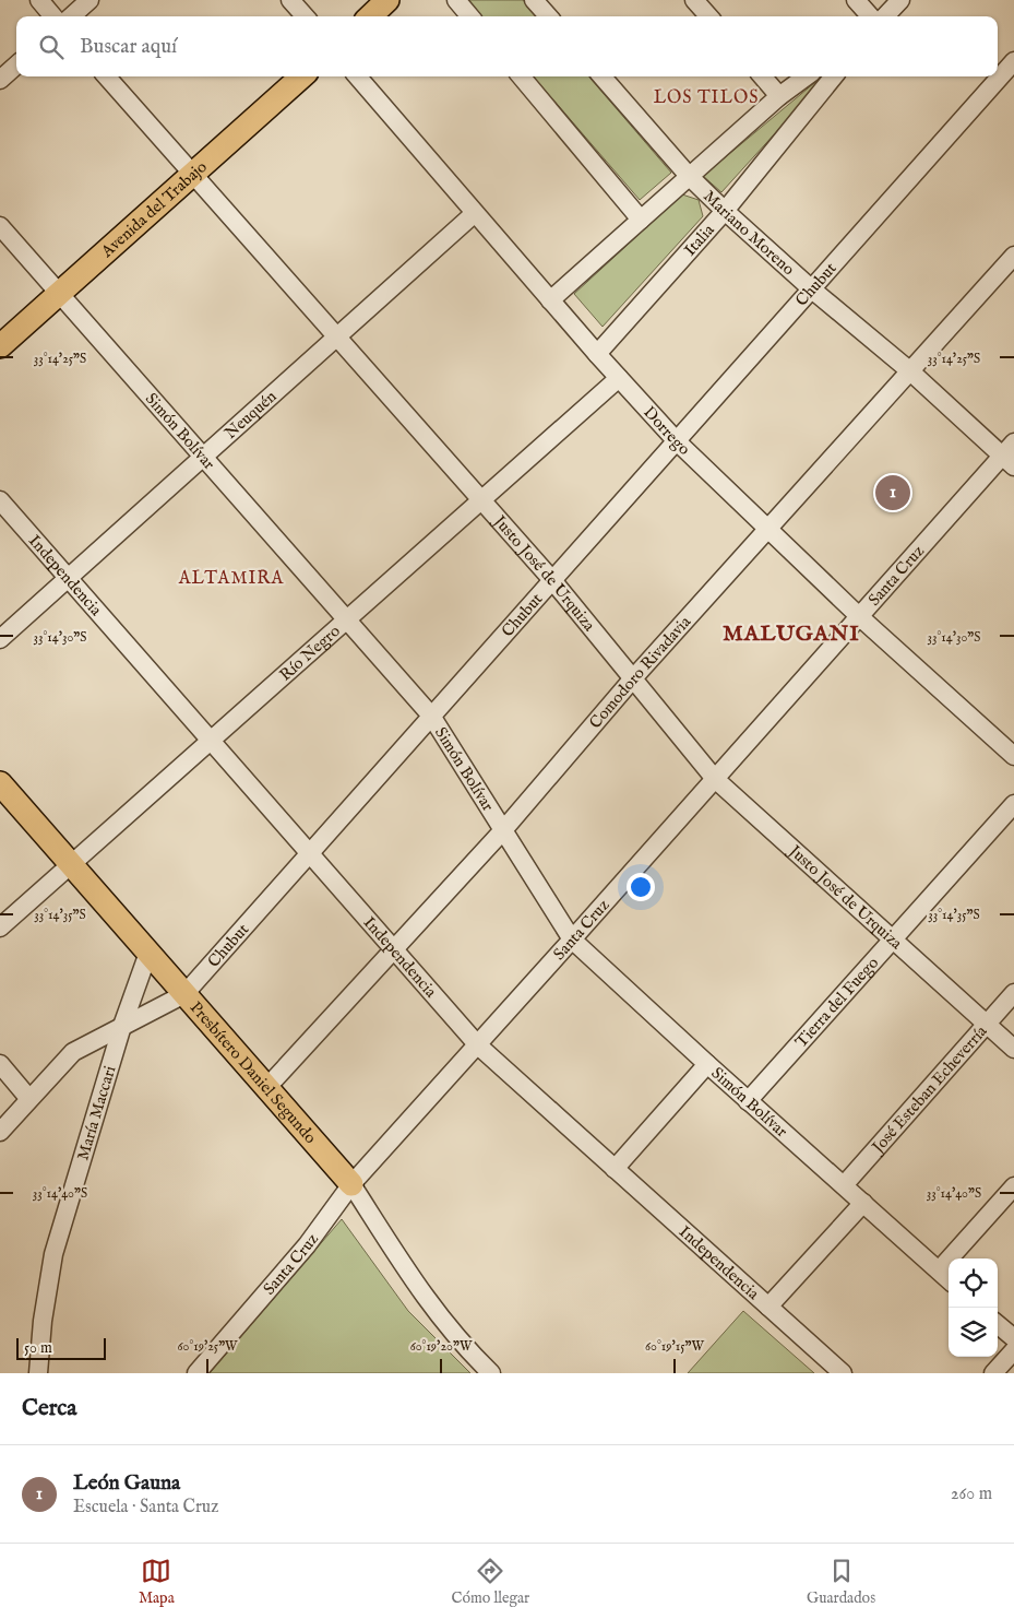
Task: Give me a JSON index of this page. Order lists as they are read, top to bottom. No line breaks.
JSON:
{"streets":{"main road":["Avenida del Trabajo","Presbítero Daniel Segundo"],"street":["Mariano Moreno","Italia","Chubut","Neuquén","Dorrego","Simón Bolívar","Justo José de Urquiza","Independencia","Santa Cruz","Río Negro","Comodoro Rivadavia","Tierra del Fuego","José Esteban Echeverría","María Maccari"]},"crossings":[["Avenida del Trabajo","Simón Bolívar"],["Avenida del Trabajo","Justo José de Urquiza"],["Mariano Moreno","Italia"],["Mariano Moreno","Chubut"],["Mariano Moreno","Santa Cruz"],["Mariano Moreno","Comodoro Rivadavia"],["Italia","Dorrego"],["Chubut","Dorrego"],["Chubut","Simón Bolívar"],["Chubut","Justo José de Urquiza"],["Chubut","Independencia"],["Chubut","Presbítero Daniel Segundo"],["Chubut","María Maccari"],["Neuquén","Dorrego"],["Neuquén","Simón Bolívar"],["Neuquén","Justo José de Urquiza"],["Neuquén","Independencia"],["Dorrego","Santa Cruz"],["Dorrego","Río Negro"],["Dorrego","Comodoro Rivadavia"],["Simón Bolívar","Santa Cruz"],["Simón Bolívar","Río Negro"],["Simón Bolívar","Comodoro Rivadavia"],["Simón Bolívar","Tierra del Fuego"],["Simón Bolívar","José Esteban Echeverría"],["Justo José de Urquiza","Santa Cruz"],["Justo José de Urquiza","Río Negro"],["Justo José de Urquiza","Comodoro Rivadavia"],["Justo José de Urquiza","Tierra del Fuego"],["Justo José de Urquiza","José Esteban Echeverría"],["Independencia","Santa Cruz"],["Independencia","Río Negro"],["Independencia","Comodoro Rivadavia"],["Santa Cruz","Presbítero Daniel Segundo"],["Río Negro","Presbítero Daniel Segundo"],["Comodoro Rivadavia","Presbítero Daniel Segundo"],["Presbítero Daniel Segundo","María Maccari"]],"districts":["LOS TILOS","ALTAMIRA","MALUGANI"],"scale_bar":"50 m","page":{"search":"Buscar aquí","pins":"1","scale":"50 m","heading":"Cerca","list":[{"mark":"1","name":"León Gauna","note":"Escuela · Santa Cruz","value":"260 m"}],"nav":["Mapa","Cómo llegar","Guardados"]},"coordinates":["33°14'25\"S","33°14'30\"S","33°14'35\"S","33°14'40\"S","60°19'25\"W","60°19'20\"W","60°19'15\"W"]}
